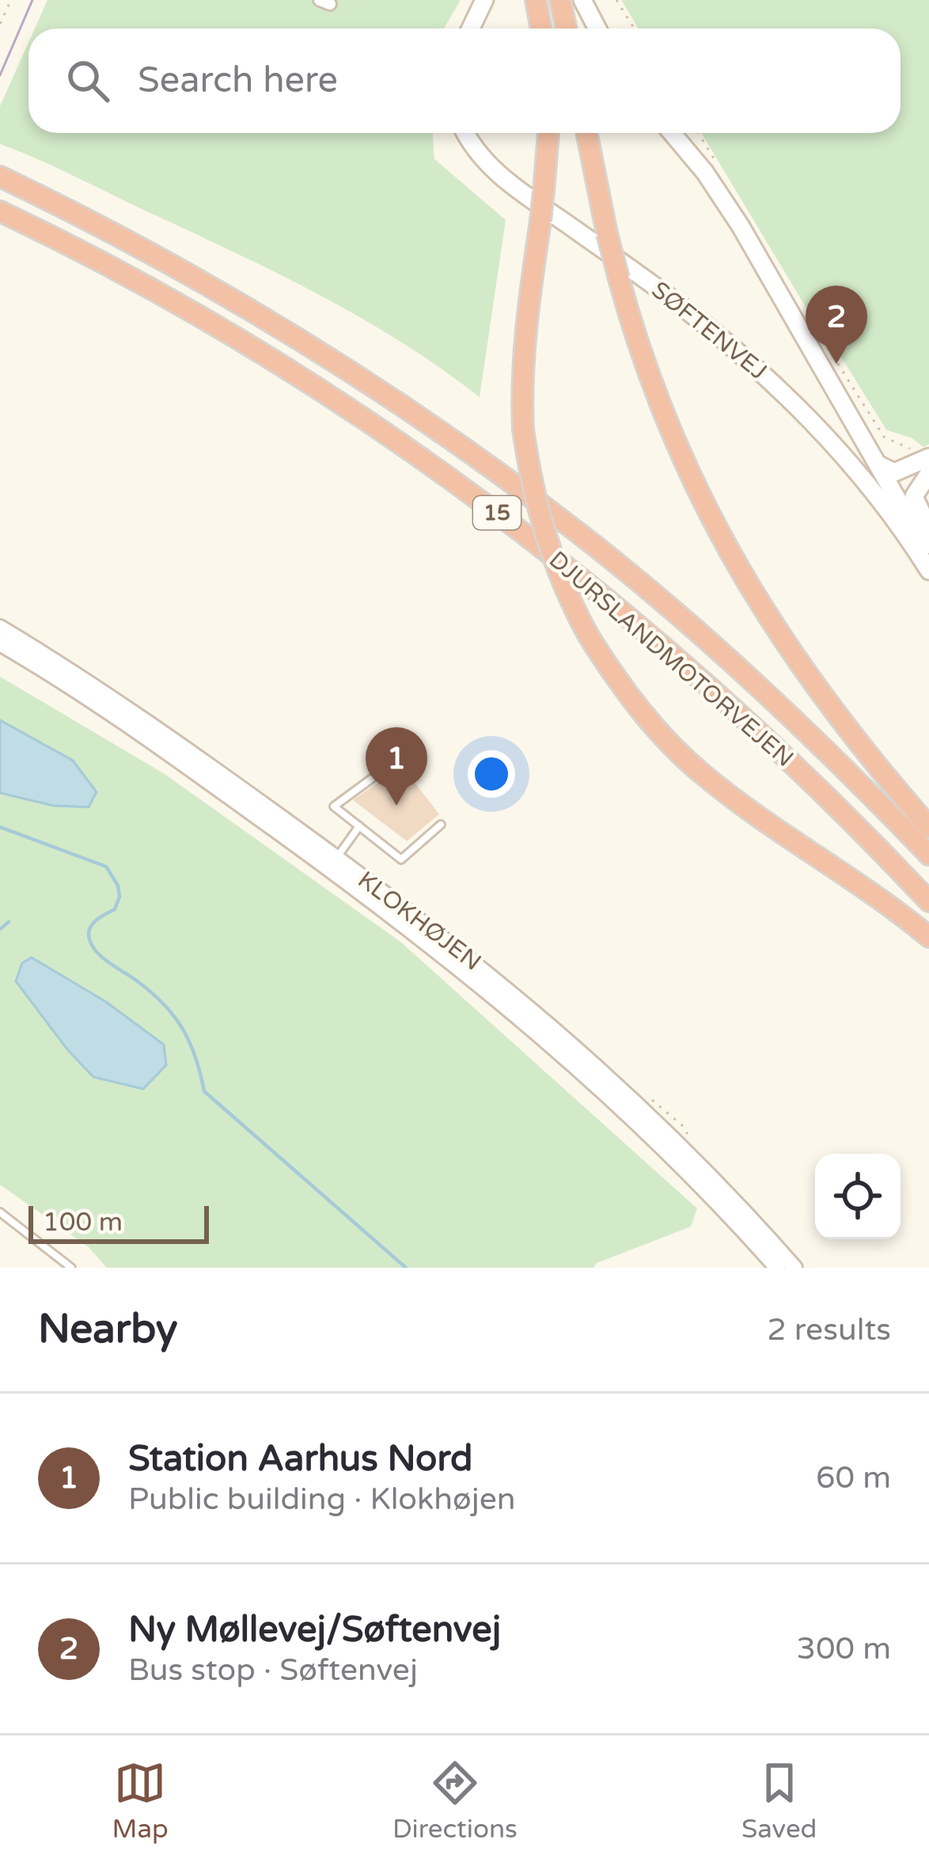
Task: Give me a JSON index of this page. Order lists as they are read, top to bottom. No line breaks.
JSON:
{"streets":{"highway":["15","DJURSLANDMOTORVEJEN"],"main road":["SØFTENVEJ"],"street":["KLOKHØJEN"]},"scale_bar":"100 m","page":{"search":"Search here","pins":["2","1"],"scale":"100 m","heading":["Nearby","2 results"],"list":[{"mark":"1","name":"Station Aarhus Nord","note":"Public building · Klokhøjen","value":"60 m"},{"mark":"2","name":"Ny Møllevej/Søftenvej","note":"Bus stop · Søftenvej","value":"300 m"}],"nav":["Map","Directions","Saved"]}}
